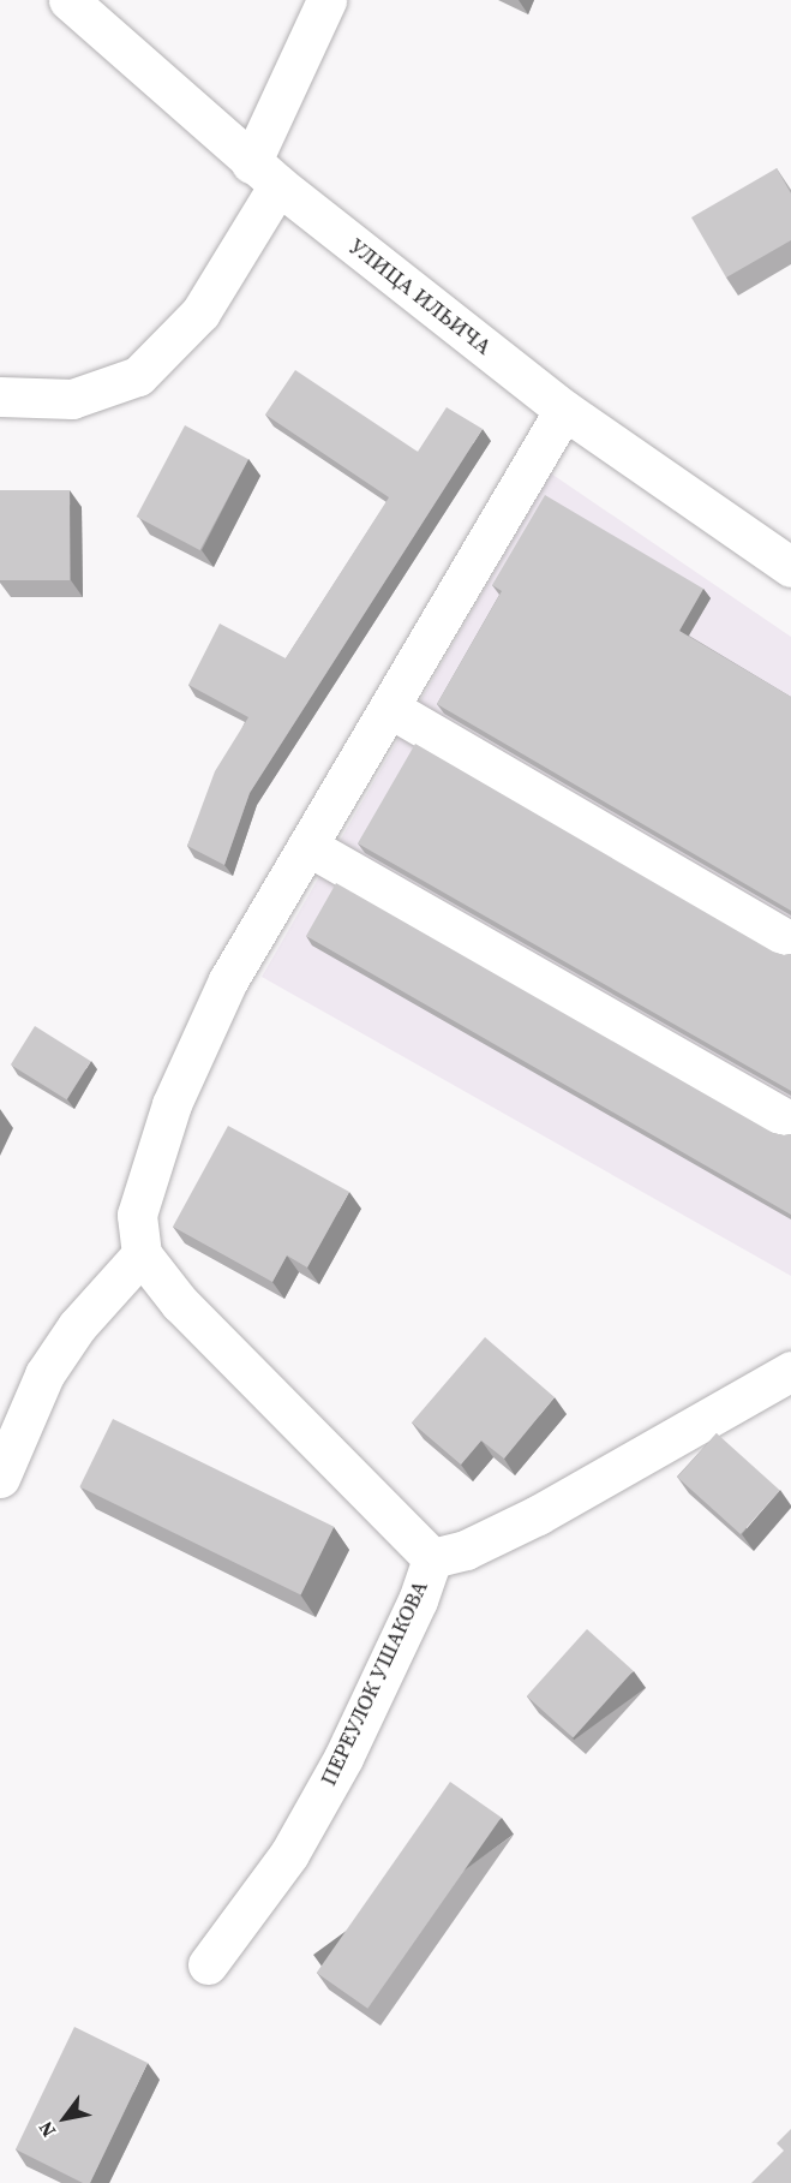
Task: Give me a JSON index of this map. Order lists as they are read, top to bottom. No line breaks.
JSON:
{"streets":{"street":["УЛИЦА ИЛЬИЧА","ПЕРЕУЛОК УШАКОВА"]},"north":"bottom left"}
